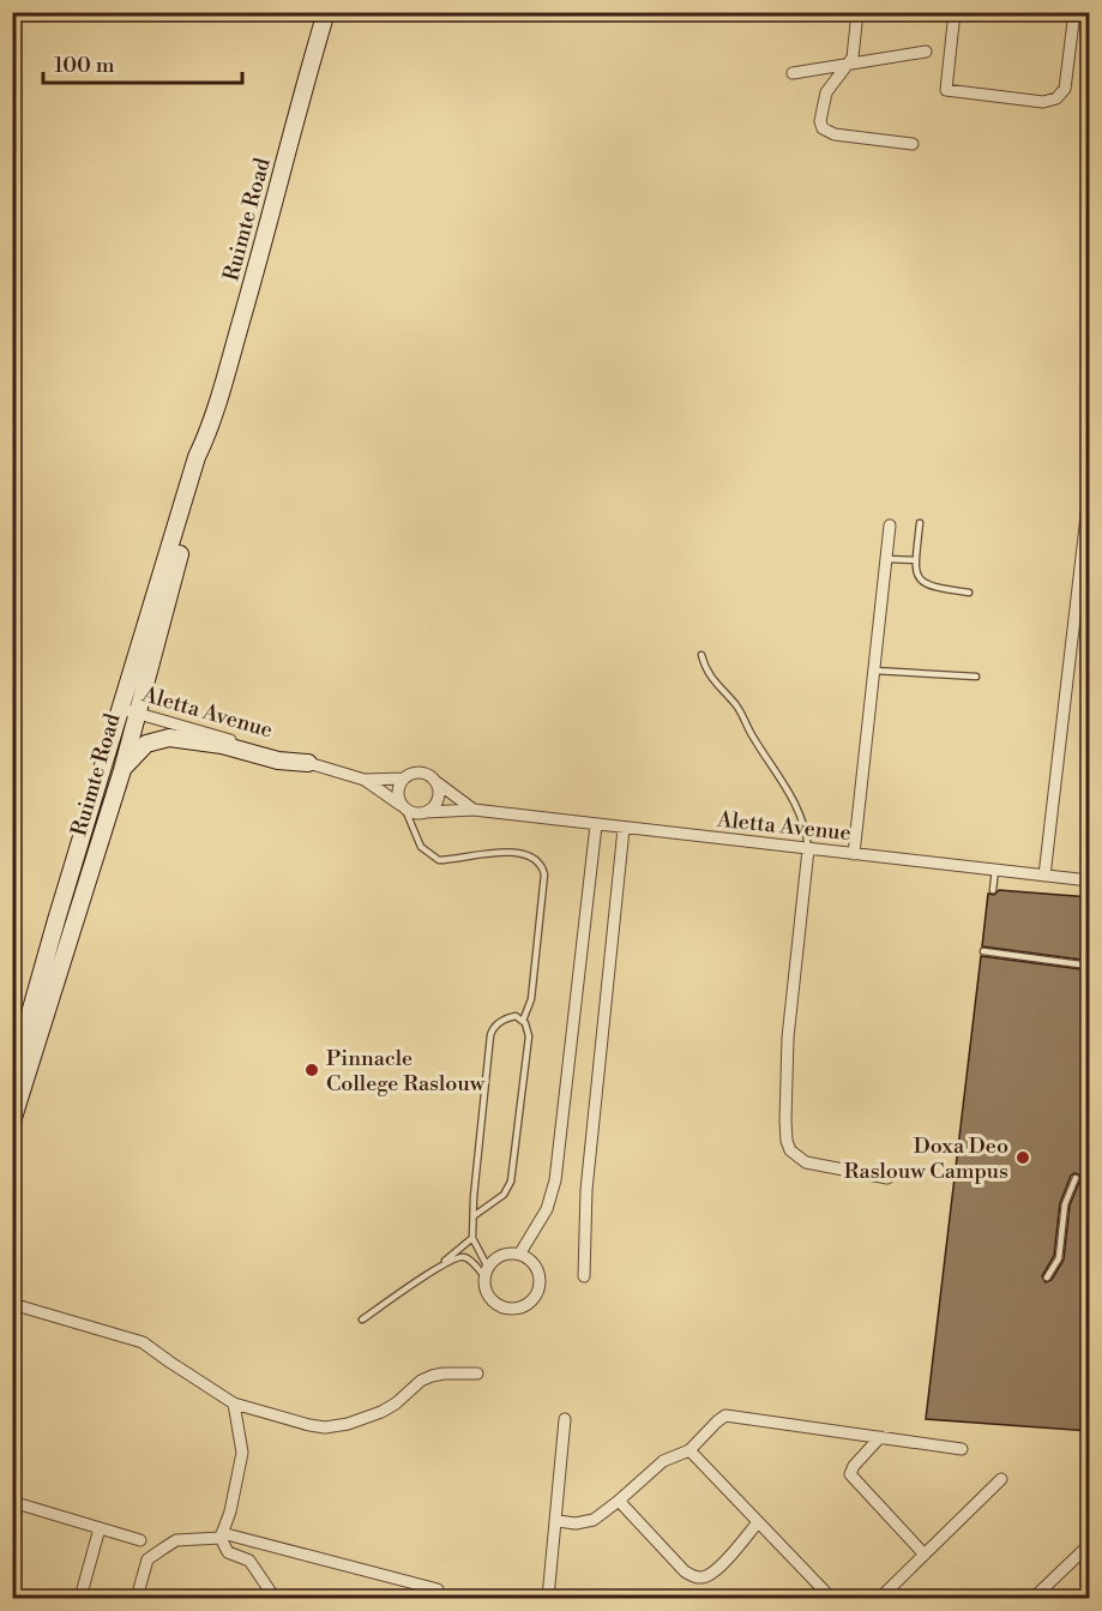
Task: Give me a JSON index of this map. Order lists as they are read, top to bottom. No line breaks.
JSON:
{"streets":{"main road":["Ruimte Road"],"street":["Aletta Avenue"]},"crossings":[["Ruimte Road","Aletta Avenue"]],"places":["Pinnacle College Raslouw","Doxa Deo Raslouw Campus"],"scale_bar":"100 m"}
